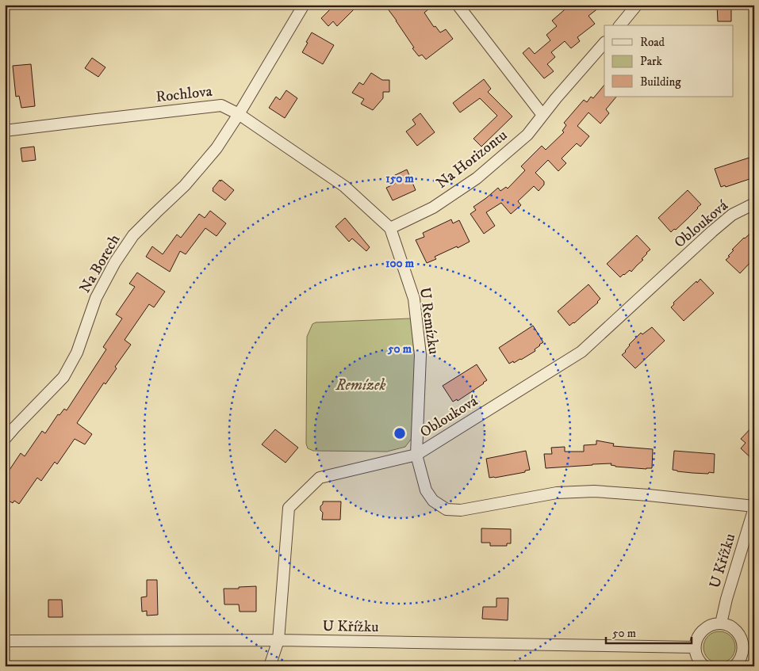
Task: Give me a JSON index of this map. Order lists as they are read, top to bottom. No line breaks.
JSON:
{"streets":{"street":["Rochlova","Na Horizontu","Oblouková","Na Borech","U Remízku","U Křížku"]},"crossings":[["Rochlova","Na Borech"],["Rochlova","U Remízku"],["Na Horizontu","U Remízku"],["Oblouková","U Remízku"],["Oblouková","U Křížku"],["Na Borech","U Remízku"]],"parks":["Remízek"],"legend":["Road","Park","Building"],"scale_bar":"50 m","rings":["150 m","100 m","50 m"]}
